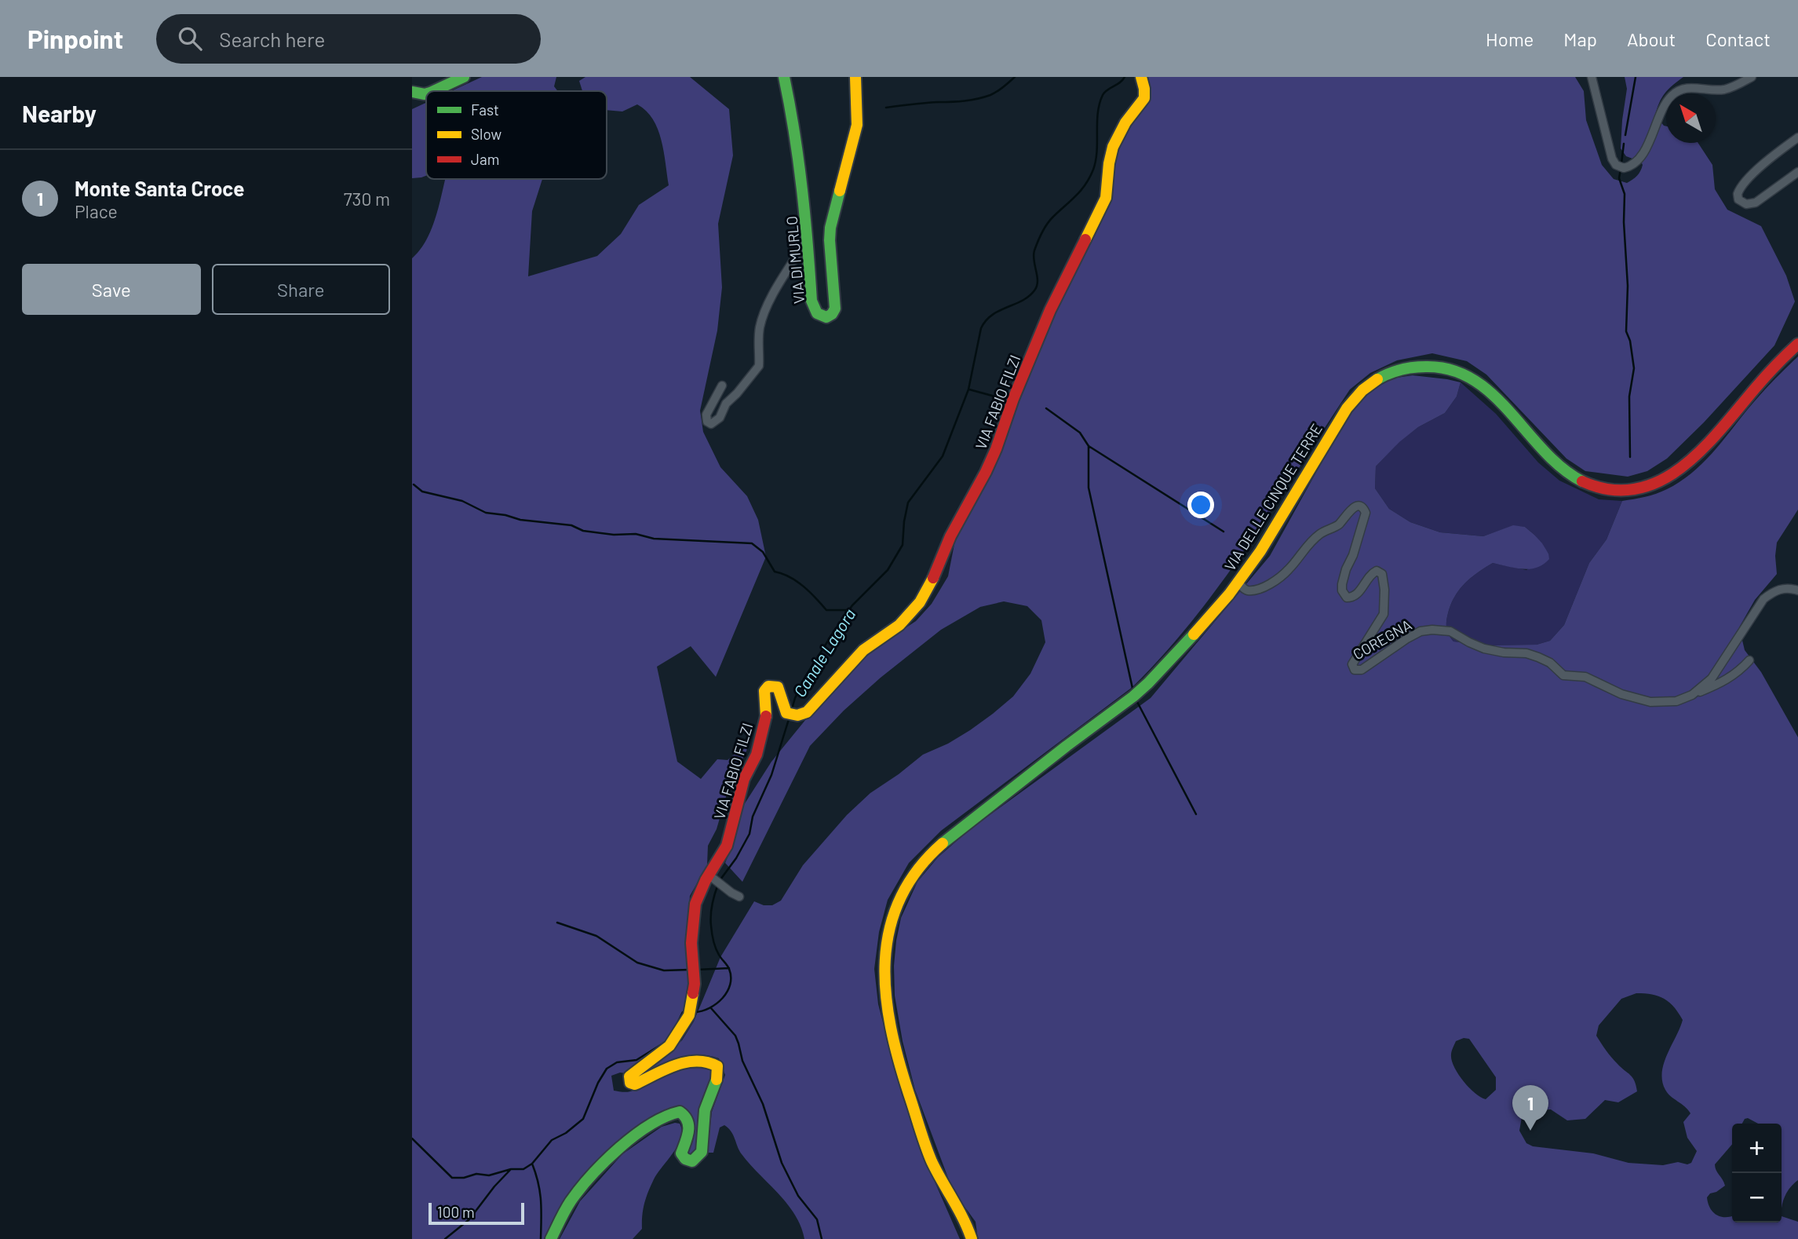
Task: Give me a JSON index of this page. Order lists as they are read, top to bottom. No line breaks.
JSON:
{"streets":{"street":["VIA DI MURLO","VIA FABIO FILZI","VIA DELLE CINQUE TERRE","COREGNA"]},"crossings":[["VIA DELLE CINQUE TERRE","COREGNA"]],"water":["Canale Lagora"],"legend":["Fast","Slow","Jam"],"scale_bar":"100 m","north":"top left","page":{"header":"Pinpoint","search":"Search here","nav":["Home","Map","About","Contact"],"heading":"Nearby","list":[{"mark":"1","name":"Monte Santa Croce","note":"Place","value":"730 m"}],"buttons":["Save","Share"],"pins":"1","map_buttons":["+","−"],"scale":"100 m"}}
